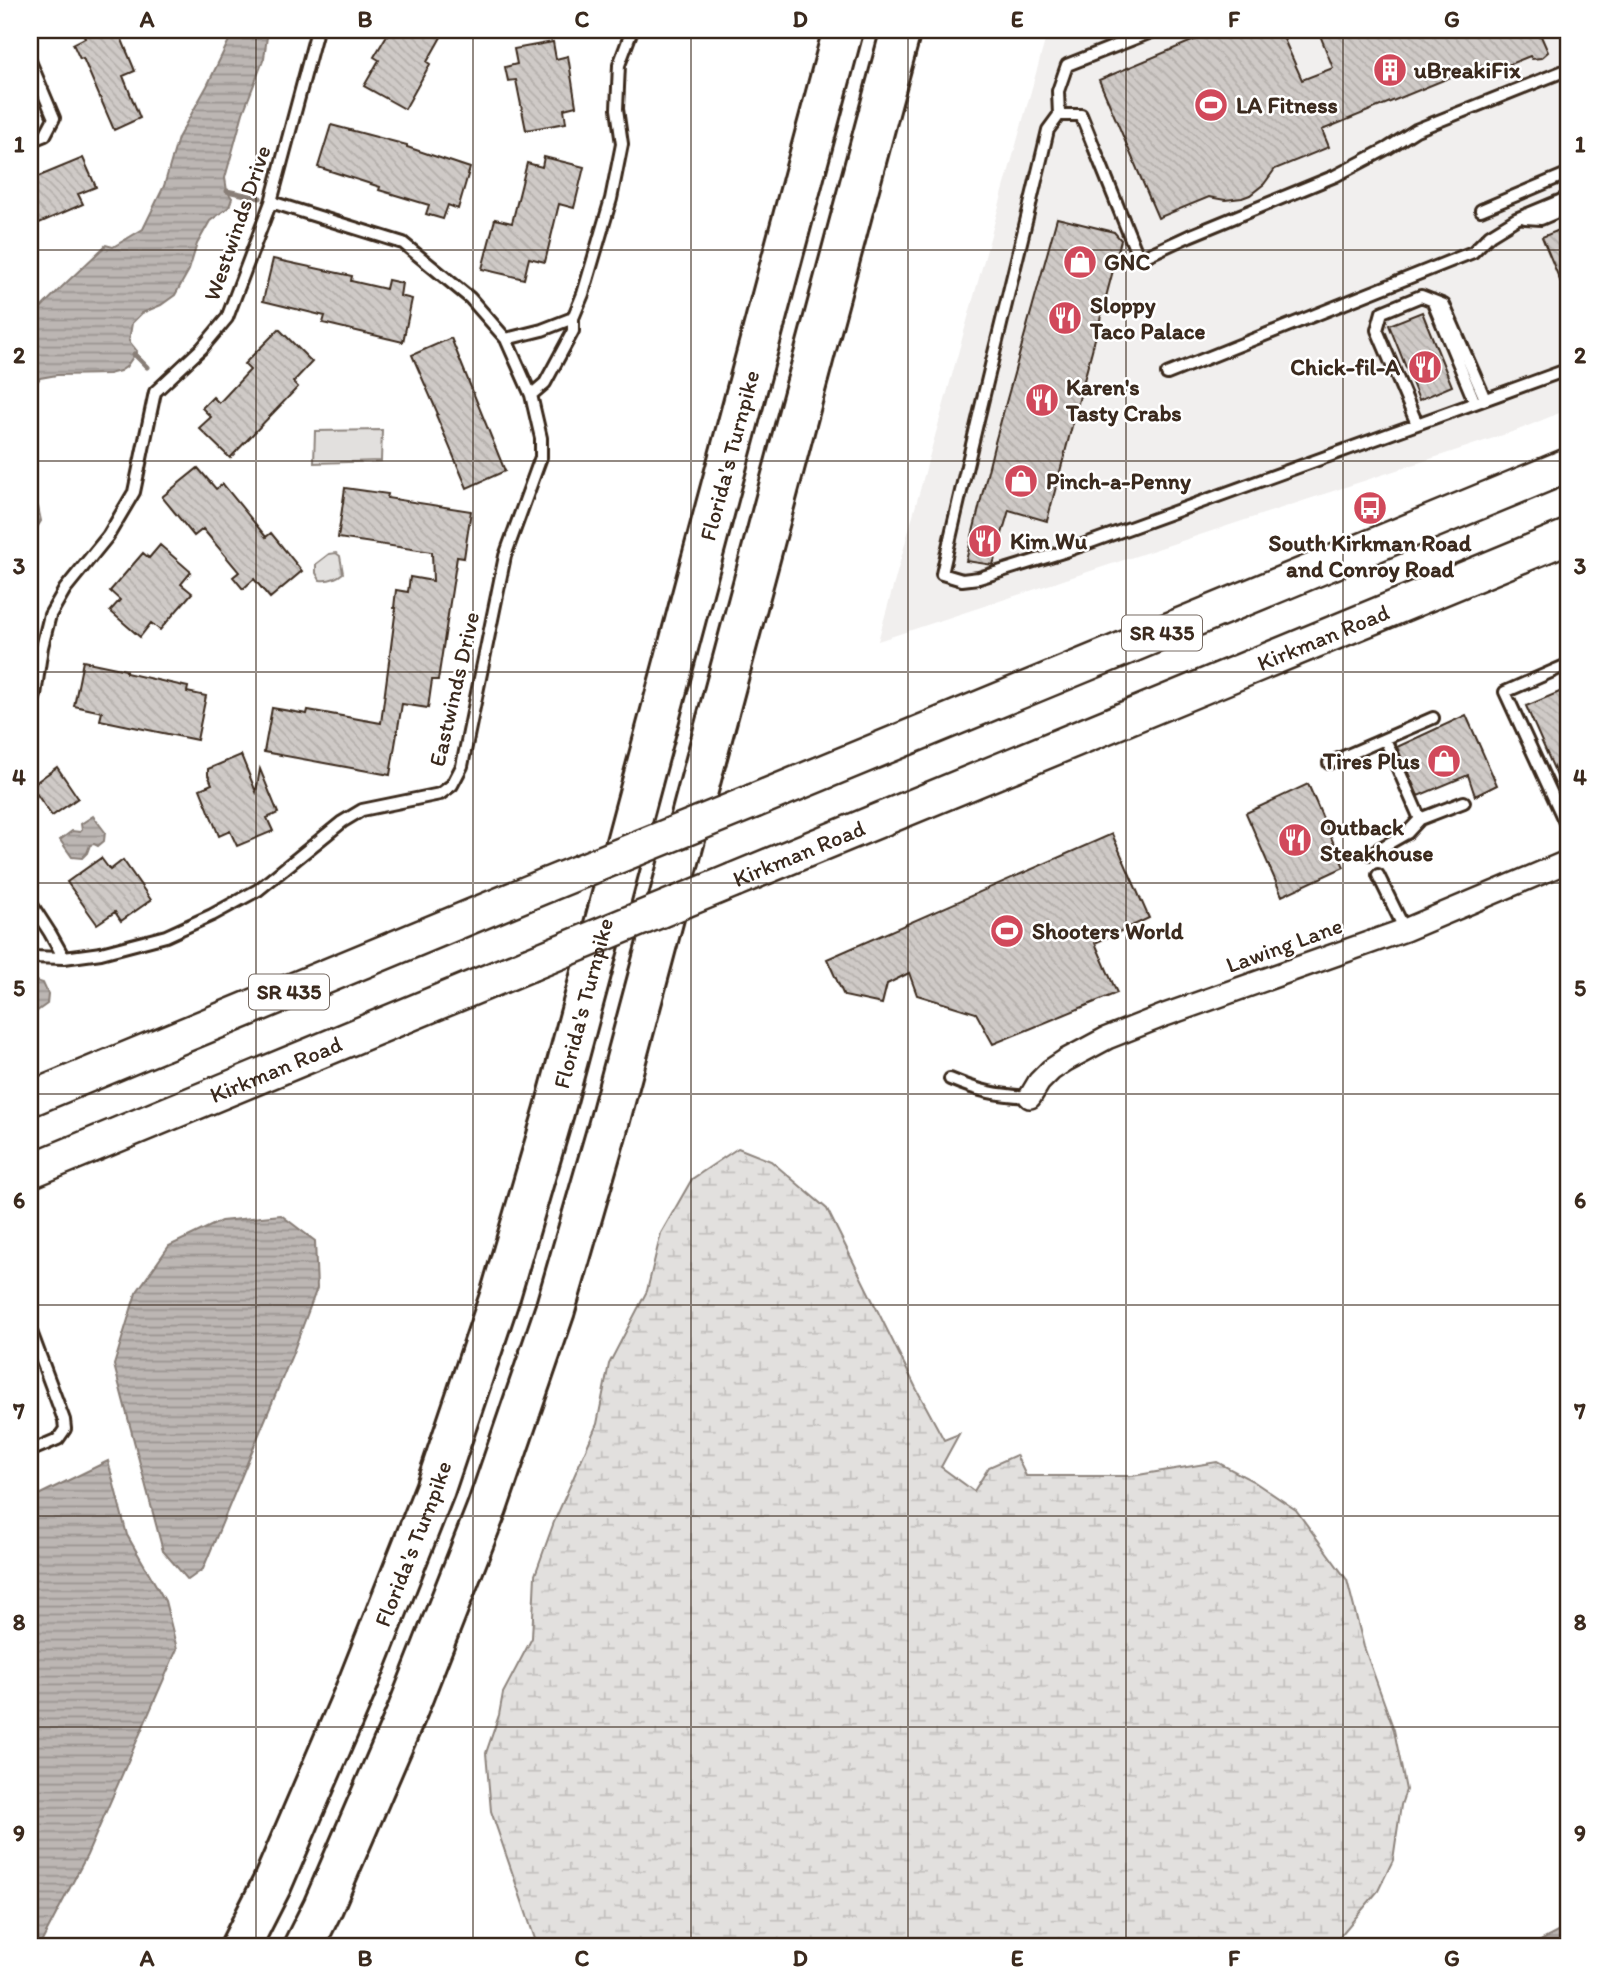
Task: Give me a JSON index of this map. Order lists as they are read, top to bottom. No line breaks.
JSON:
{"streets":{"highway":["Florida's Turnpike"],"main road":["SR 435","Kirkman Road"],"street":["Lawing Lane"],"lane":["Westwinds Drive","Eastwinds Drive"]},"crossings":[["Westwinds Drive","Eastwinds Drive"]],"places":{"building":["uBreakiFix"],"sports":["LA Fitness","Shooters World"],"shop":["GNC","Pinch-a-Penny","Tires Plus"],"restaurant":["Sloppy Taco Palace","Chick-fil-A","Karen's Tasty Crabs","Kim Wu","Outback Steakhouse"],"bus stop":["South Kirkman Road and Conroy Road"]},"grid":{"columns":["A","B","C","D","E","F","G"],"rows":["1","2","3","4","5","6","7","8","9"]}}
